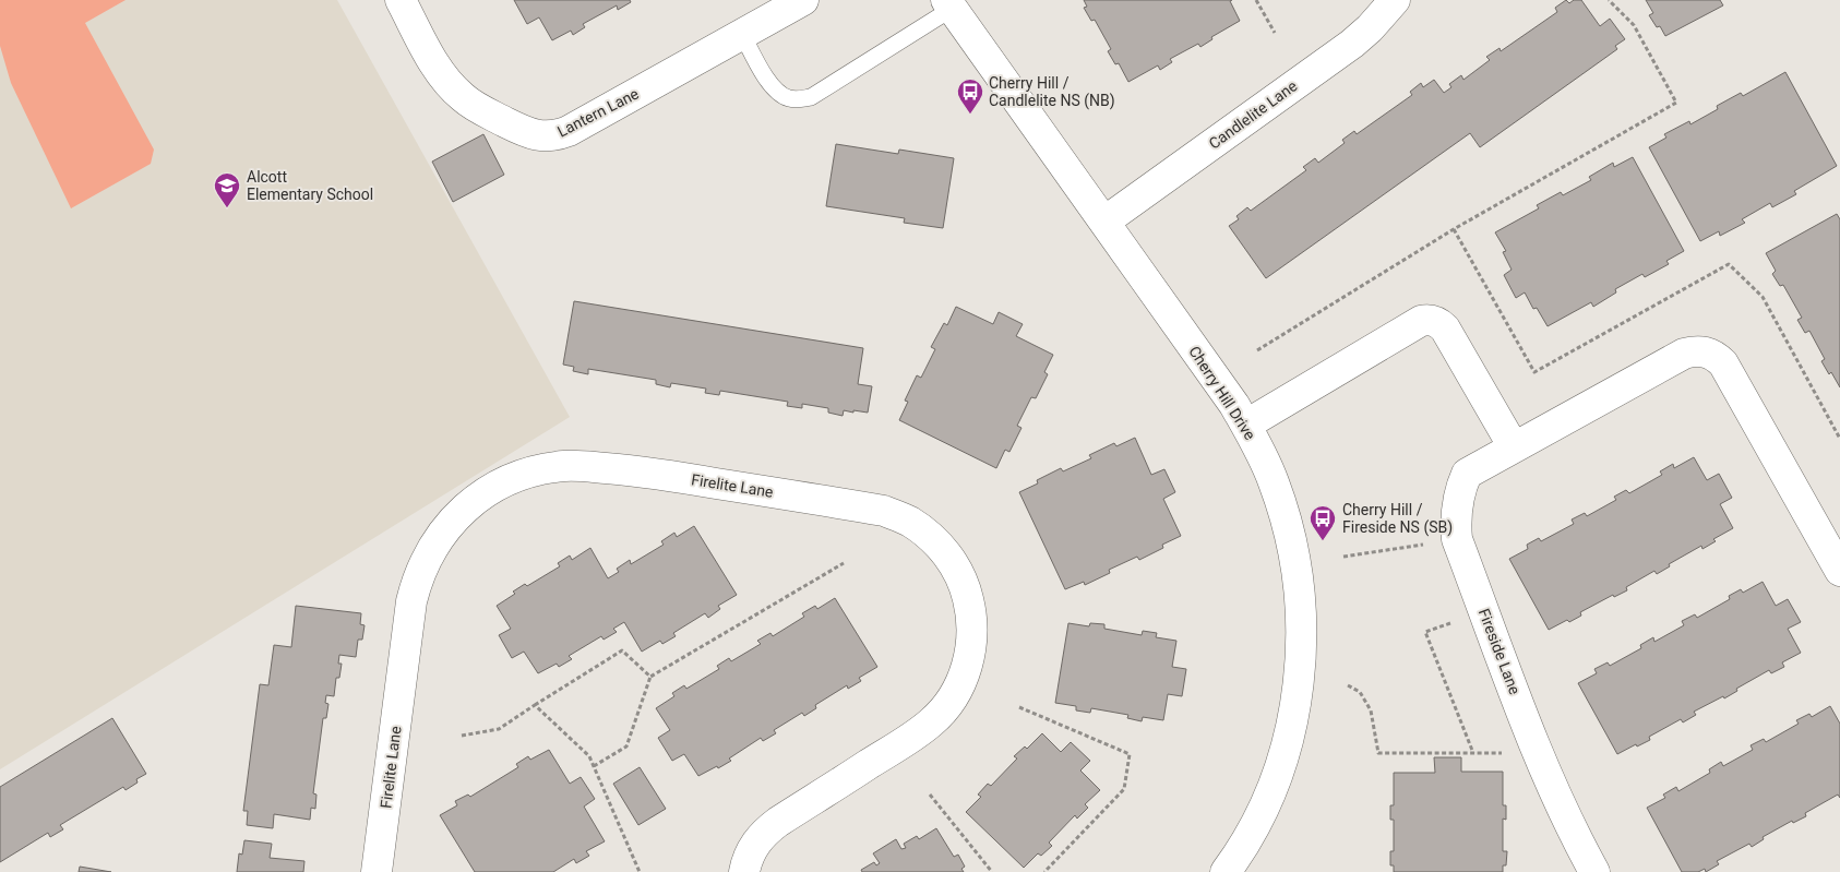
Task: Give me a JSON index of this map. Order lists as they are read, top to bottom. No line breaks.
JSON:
{"streets":{"street":["Lantern Lane","Candlelite Lane","Cherry Hill Drive","Firelite Lane","Fireside Lane"]},"crossings":[["Candlelite Lane","Cherry Hill Drive"]],"places":{"bus stop":["Cherry Hill / Candlelite NS (NB)","Cherry Hill / Fireside NS (SB)"],"school or university":["Alcott Elementary School"]}}
